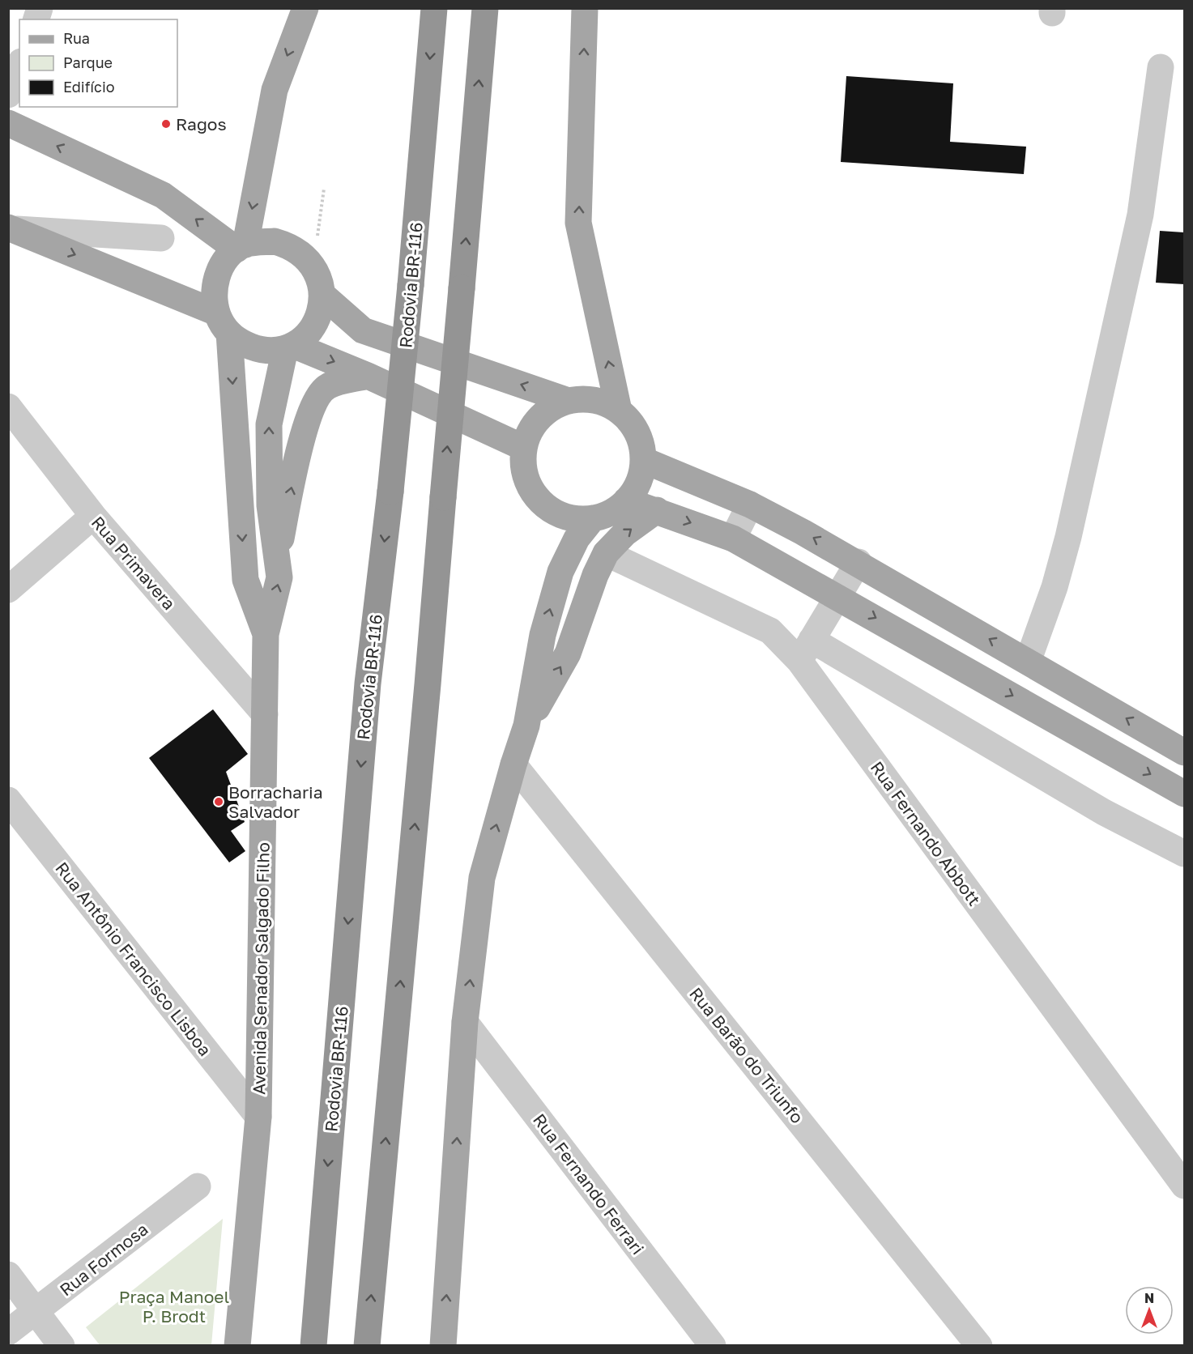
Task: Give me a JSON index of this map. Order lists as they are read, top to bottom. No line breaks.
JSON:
{"streets":{"highway":["Rodovia BR-116"],"main road":["Avenida Senador Salgado Filho"],"street":["Rua Primavera","Rua Fernando Abbott","Rua Antônio Francisco Lisboa","Rua Barão do Triunfo","Rua Fernando Ferrari","Rua Formosa"]},"crossings":[["Rua Primavera","Avenida Senador Salgado Filho"],["Rua Antônio Francisco Lisboa","Avenida Senador Salgado Filho"]],"parks":["Praça Manoel P. Brodt"],"places":["Ragos","Borracharia Salvador"],"legend":["Rua","Parque","Edifício"],"north":"top"}
